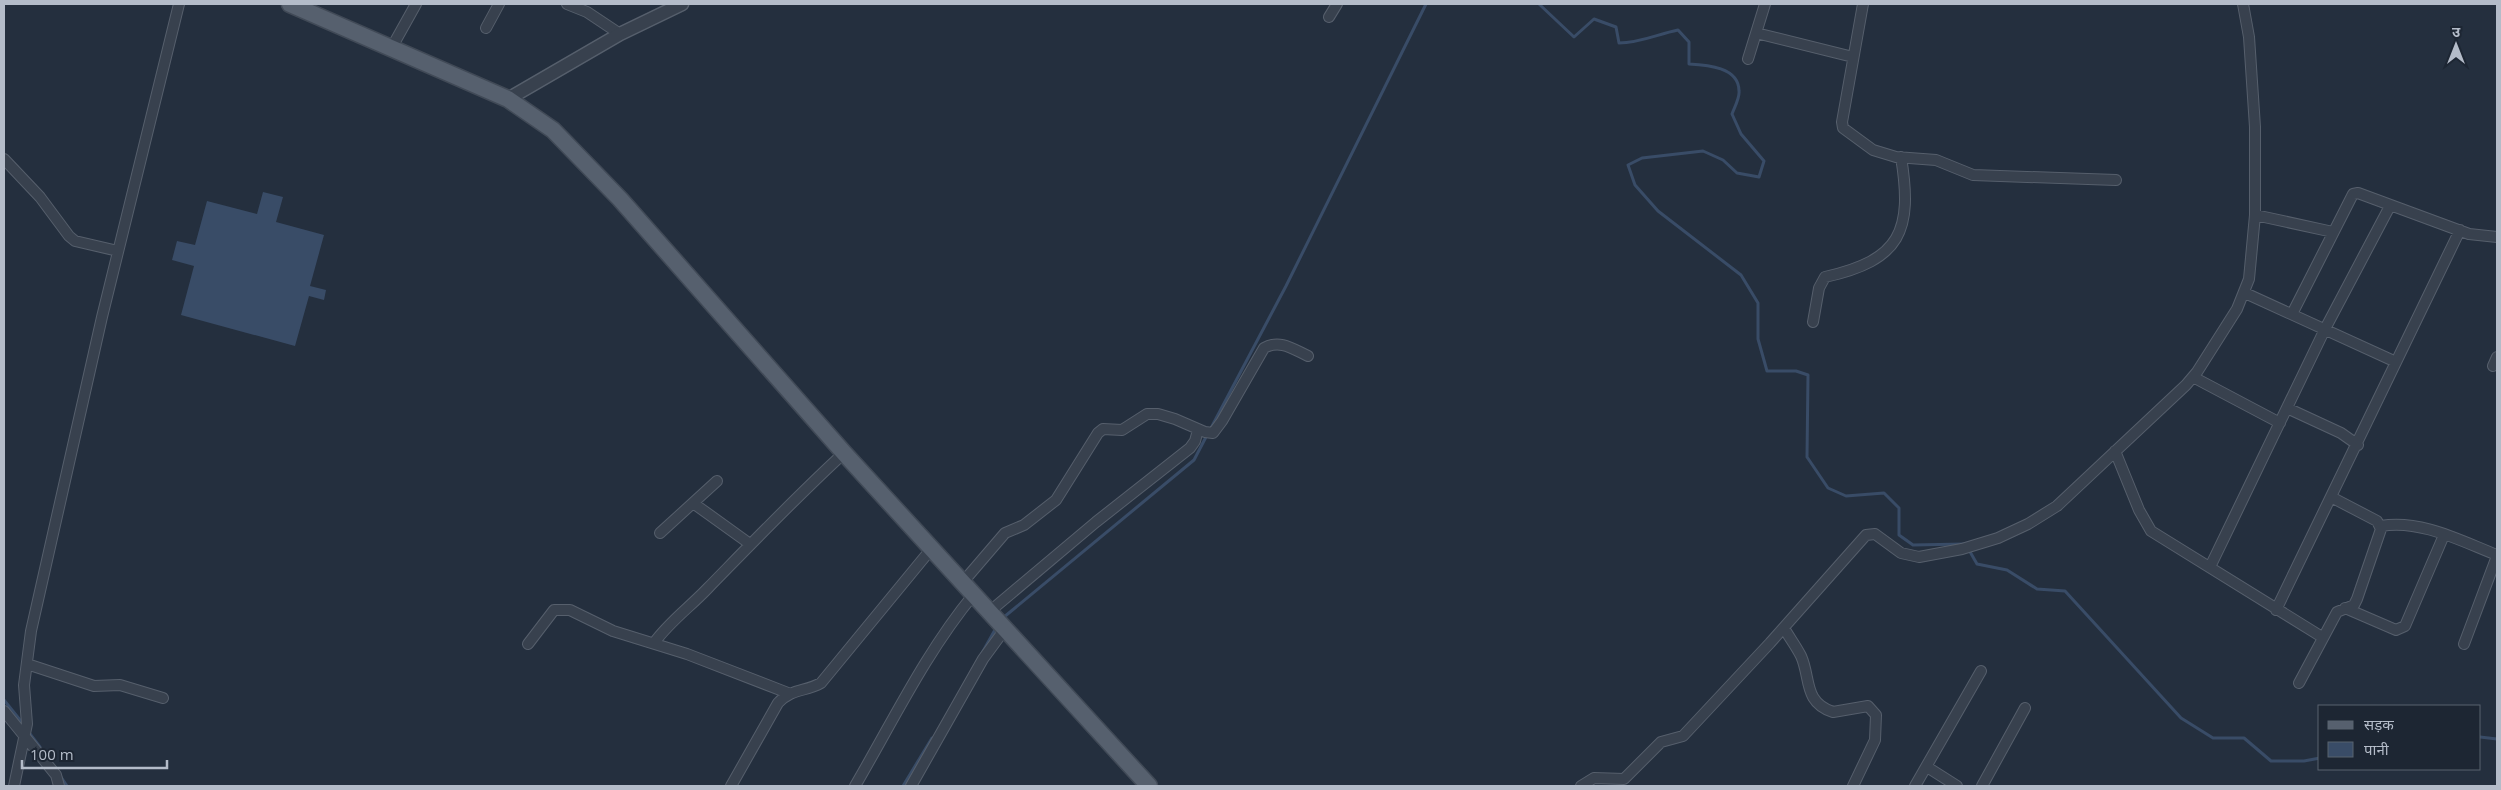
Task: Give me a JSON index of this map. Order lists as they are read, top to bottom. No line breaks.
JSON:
{"legend":["सड़क","पानी"],"scale_bar":"100 m","north":"top"}
